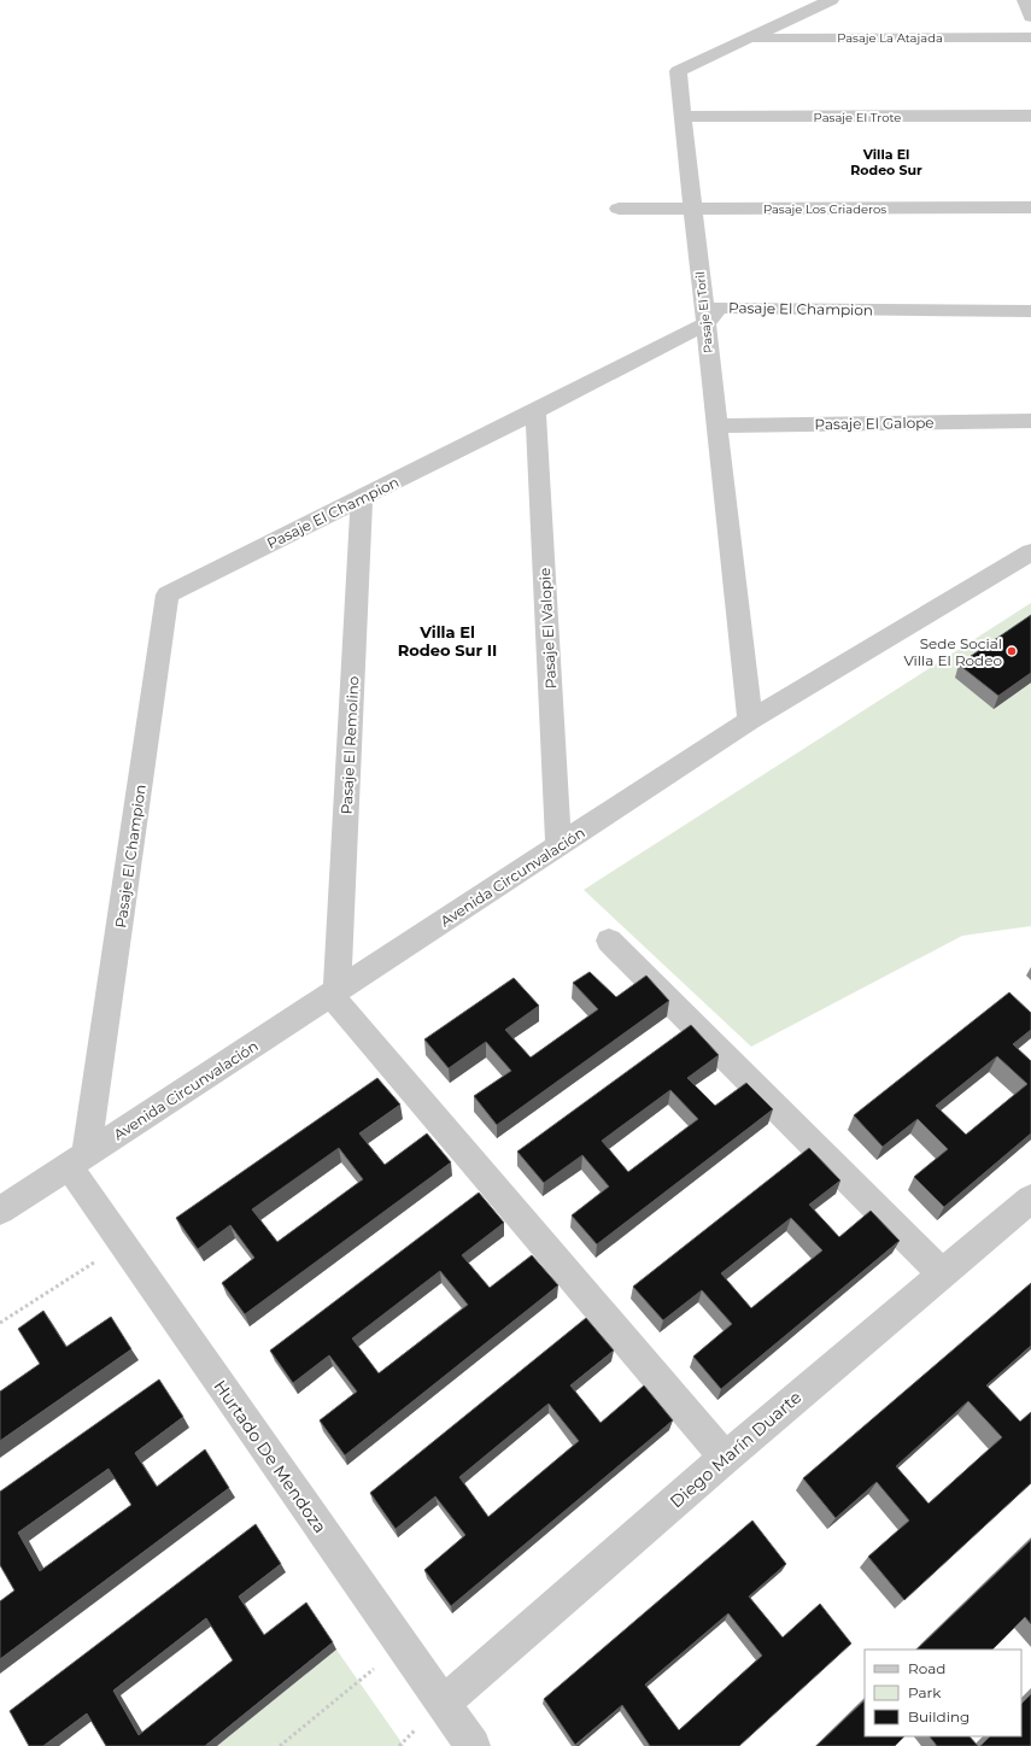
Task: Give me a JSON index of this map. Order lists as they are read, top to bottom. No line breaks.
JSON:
{"streets":{"street":["Pasaje La Atajada","Pasaje El Trote","Pasaje Los Criaderos","Pasaje El Champion","Pasaje El Toril","Pasaje El Galope","Pasaje El Valopie","Pasaje El Remolino","Avenida Circunvalación","Diego Marín Duarte","Hurtado De Mendoza"]},"crossings":[["Pasaje La Atajada","Pasaje El Toril"],["Pasaje El Trote","Pasaje El Toril"],["Pasaje Los Criaderos","Pasaje El Toril"],["Pasaje El Champion","Pasaje El Toril"],["Pasaje El Champion","Pasaje El Valopie"],["Pasaje El Champion","Pasaje El Remolino"],["Pasaje El Champion","Avenida Circunvalación"],["Pasaje El Champion","Hurtado De Mendoza"],["Pasaje El Toril","Pasaje El Galope"],["Pasaje El Toril","Avenida Circunvalación"],["Pasaje El Valopie","Avenida Circunvalación"],["Pasaje El Remolino","Avenida Circunvalación"],["Avenida Circunvalación","Hurtado De Mendoza"],["Diego Marín Duarte","Hurtado De Mendoza"]],"districts":["Villa El Rodeo Sur","Villa El Rodeo Sur II"],"places":["Sede Social Villa El Rodeo"],"legend":["Road","Park","Building"]}
